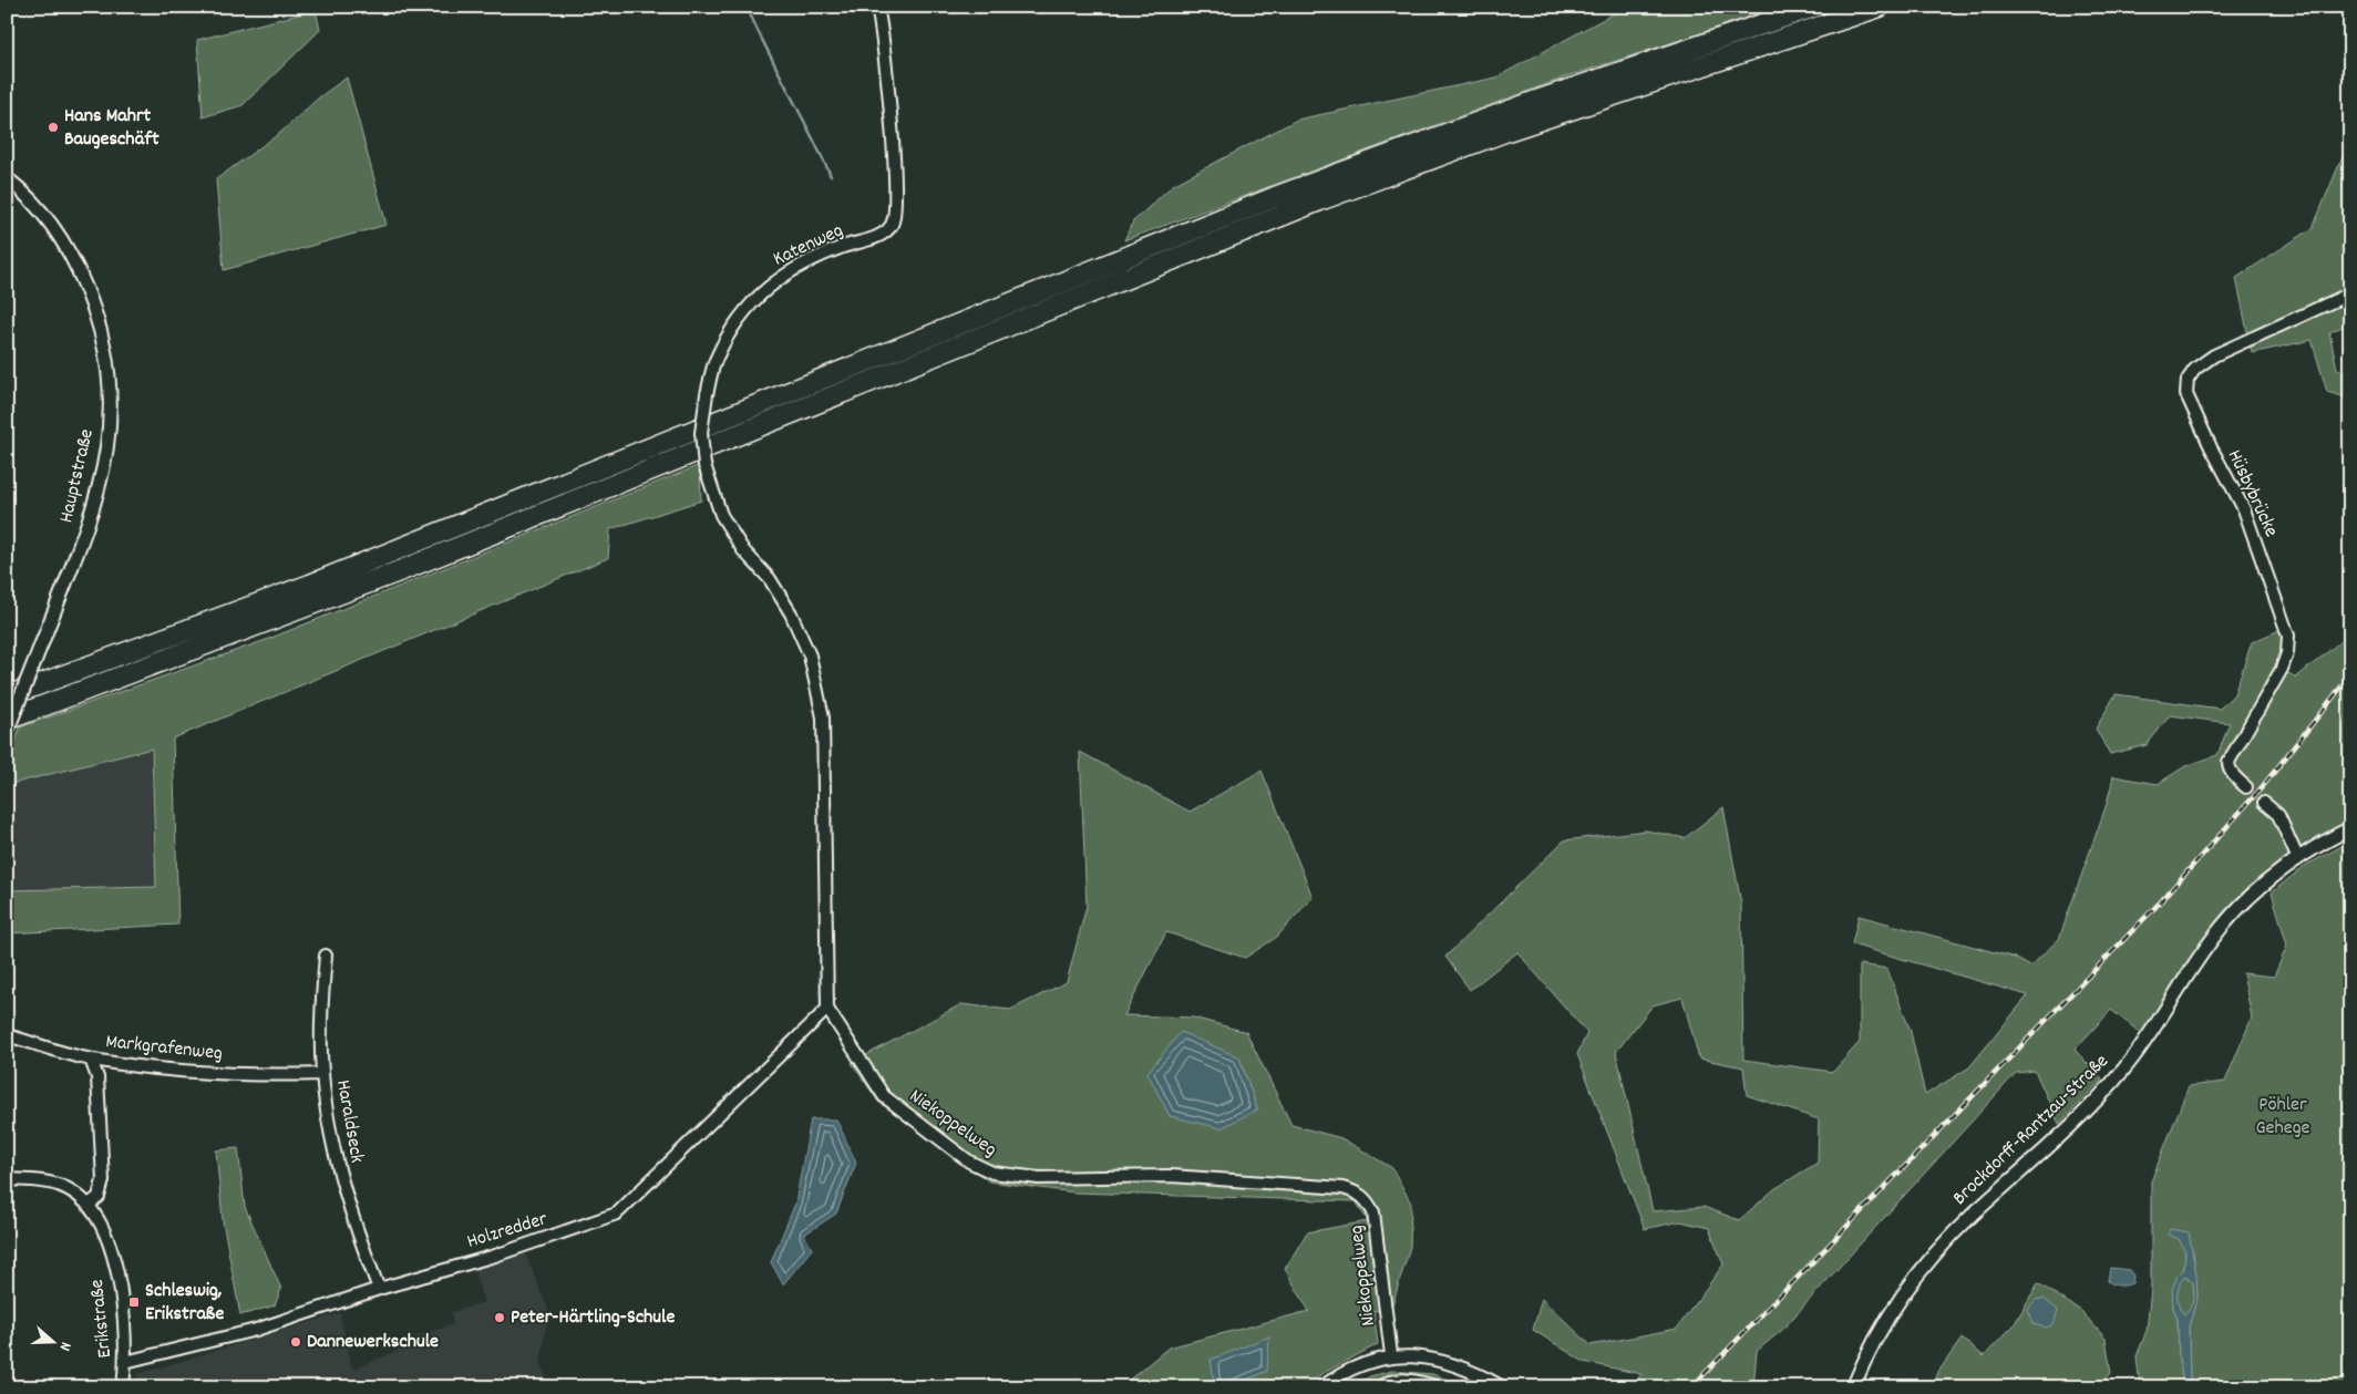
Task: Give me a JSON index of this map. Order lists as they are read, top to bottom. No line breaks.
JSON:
{"streets":{"street":["Katenweg","Hauptstraße","Hüsbybrücke","Markgrafenweg","Haraldseck","Niekoppelweg","Brockdorff-Rantzau-Straße","Holzredder","Erikstraße"]},"crossings":[["Katenweg","Niekoppelweg"],["Katenweg","Holzredder"],["Markgrafenweg","Haraldseck"],["Haraldseck","Holzredder"],["Niekoppelweg","Holzredder"],["Holzredder","Erikstraße"]],"parks":["Pöhler Gehege"],"places":{"other":["Hans Mahrt Baugeschäft","Peter-Härtling-Schule","Dannewerkschule"],"transit":["Schleswig, Erikstraße"]},"north":"right"}
